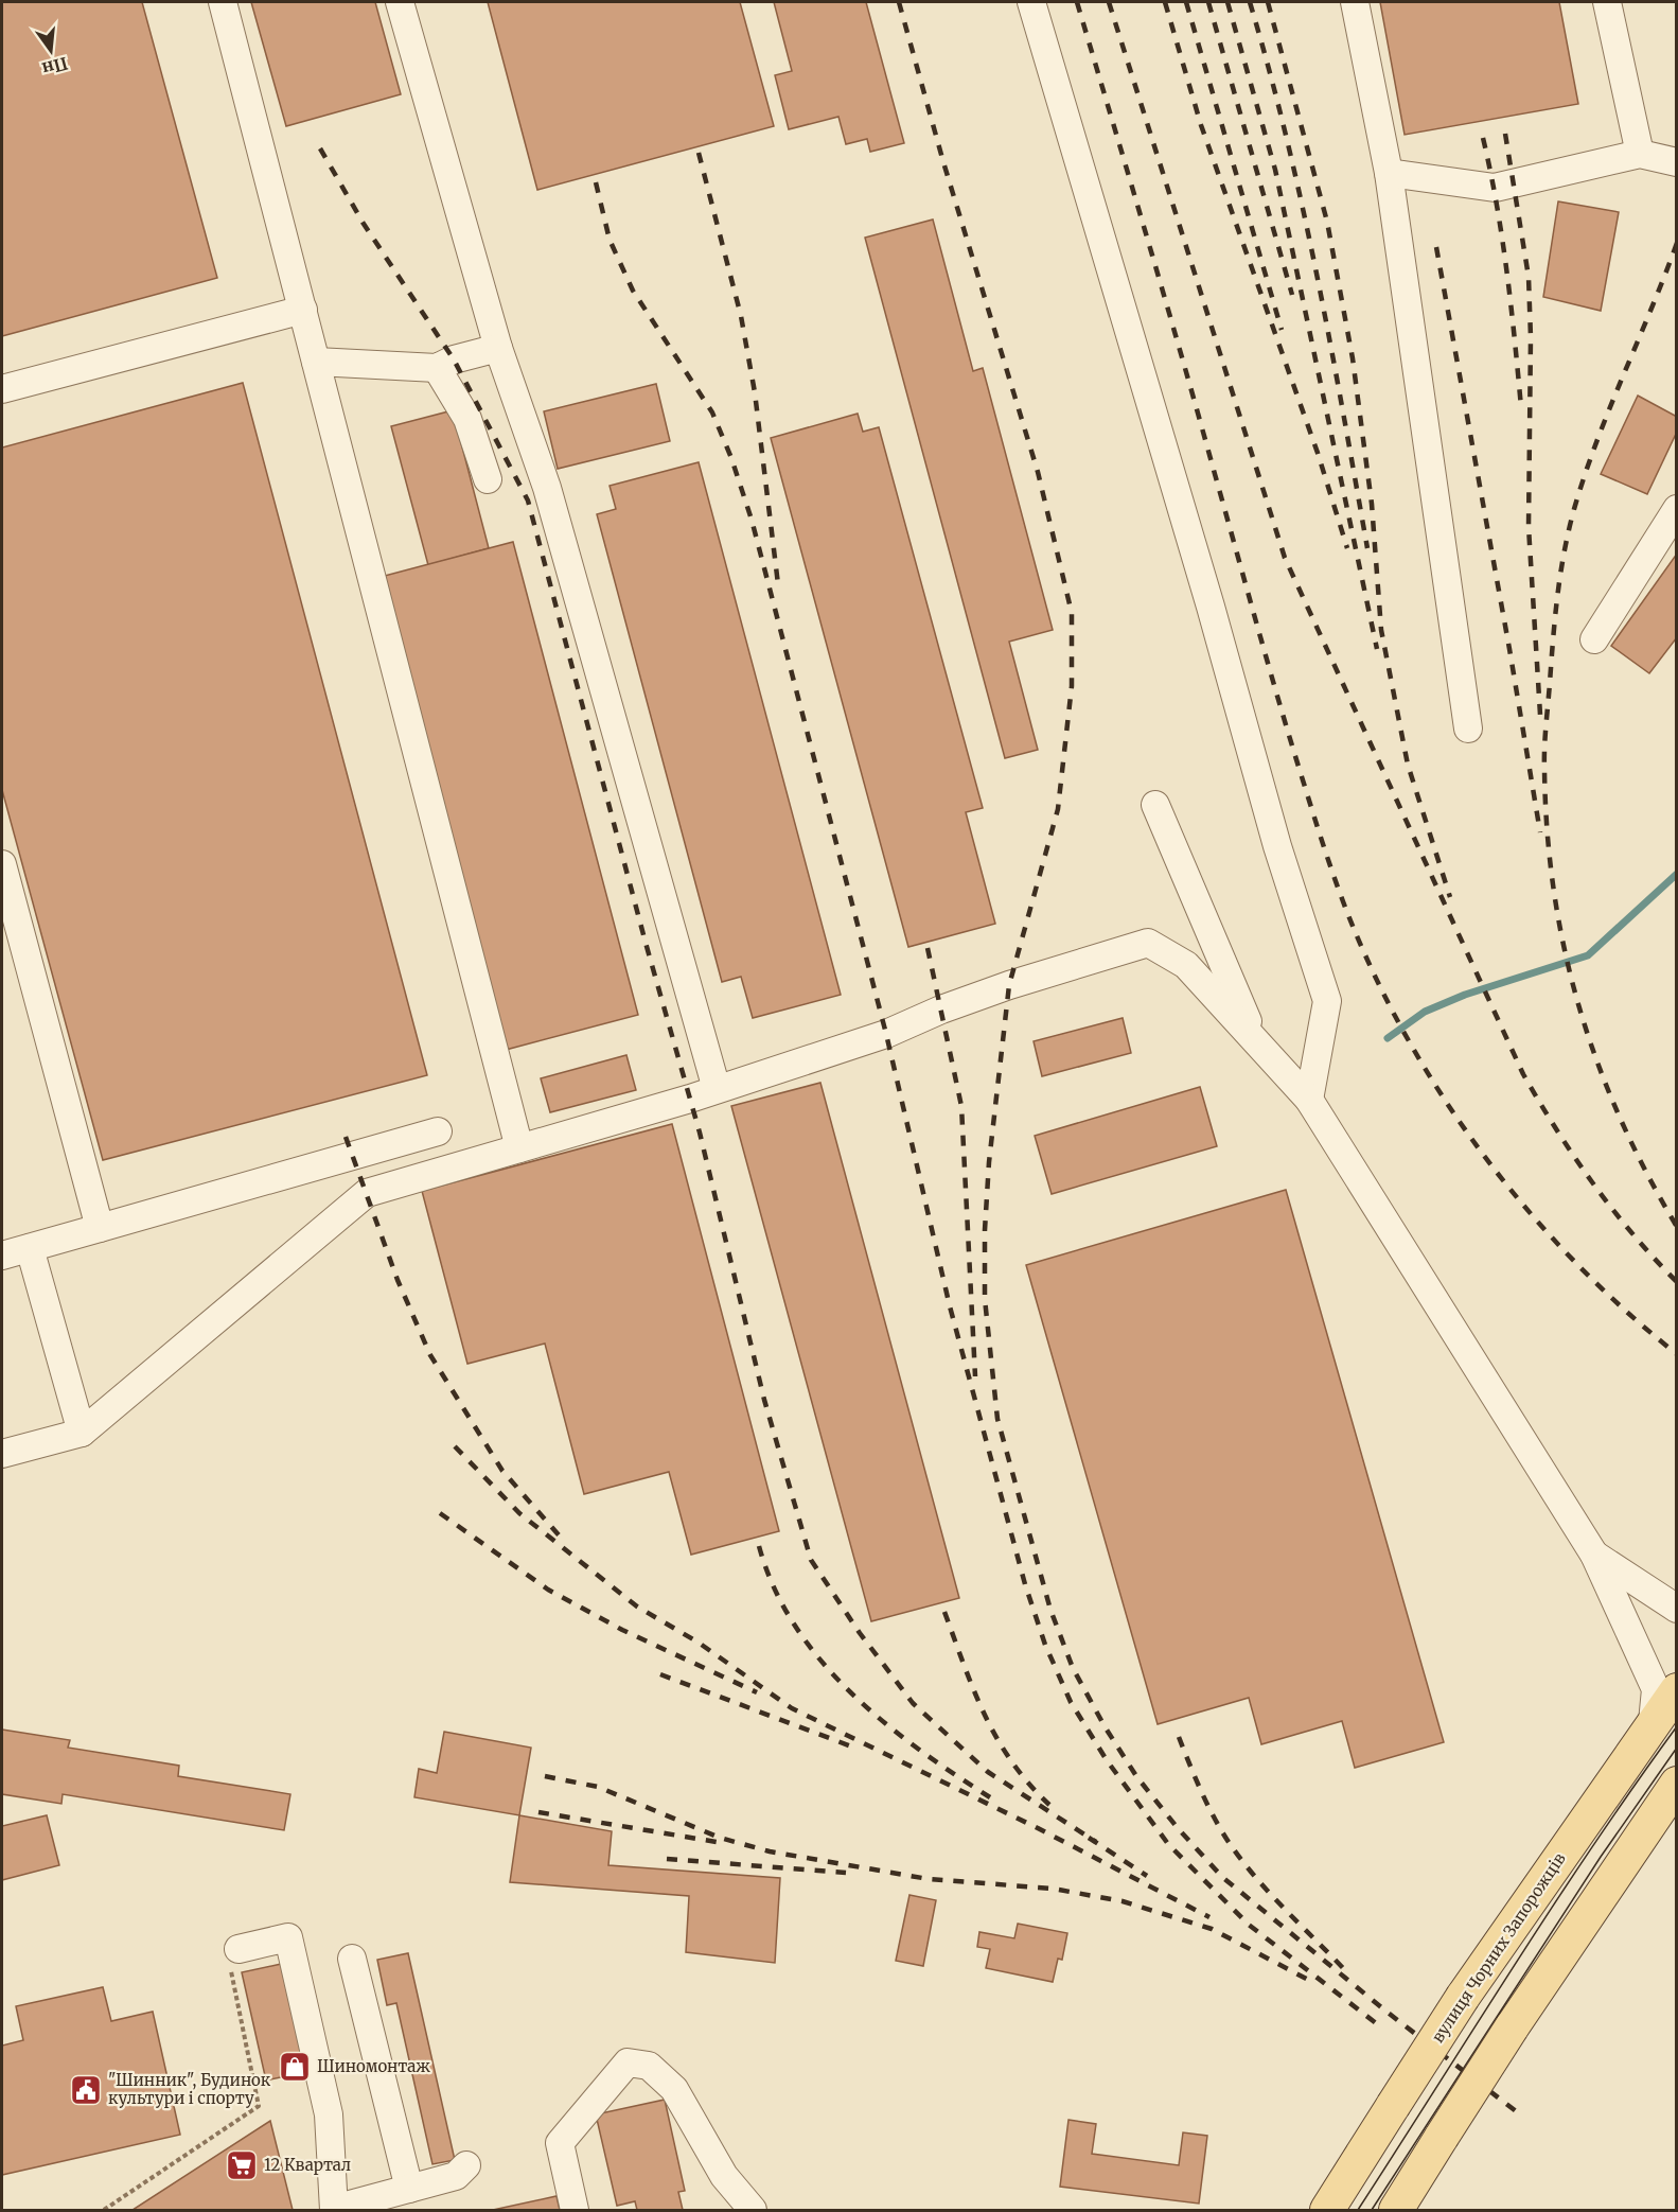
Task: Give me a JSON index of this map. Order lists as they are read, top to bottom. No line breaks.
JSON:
{"streets":{"main road":["вулиця Чорних Запорожців"]},"places":{"shop":["Шиномонтаж"],"public building":["\"Шинник\", Будинок культури і спорту"],"supermarket":["12 Квартал"]},"north":"bottom"}
